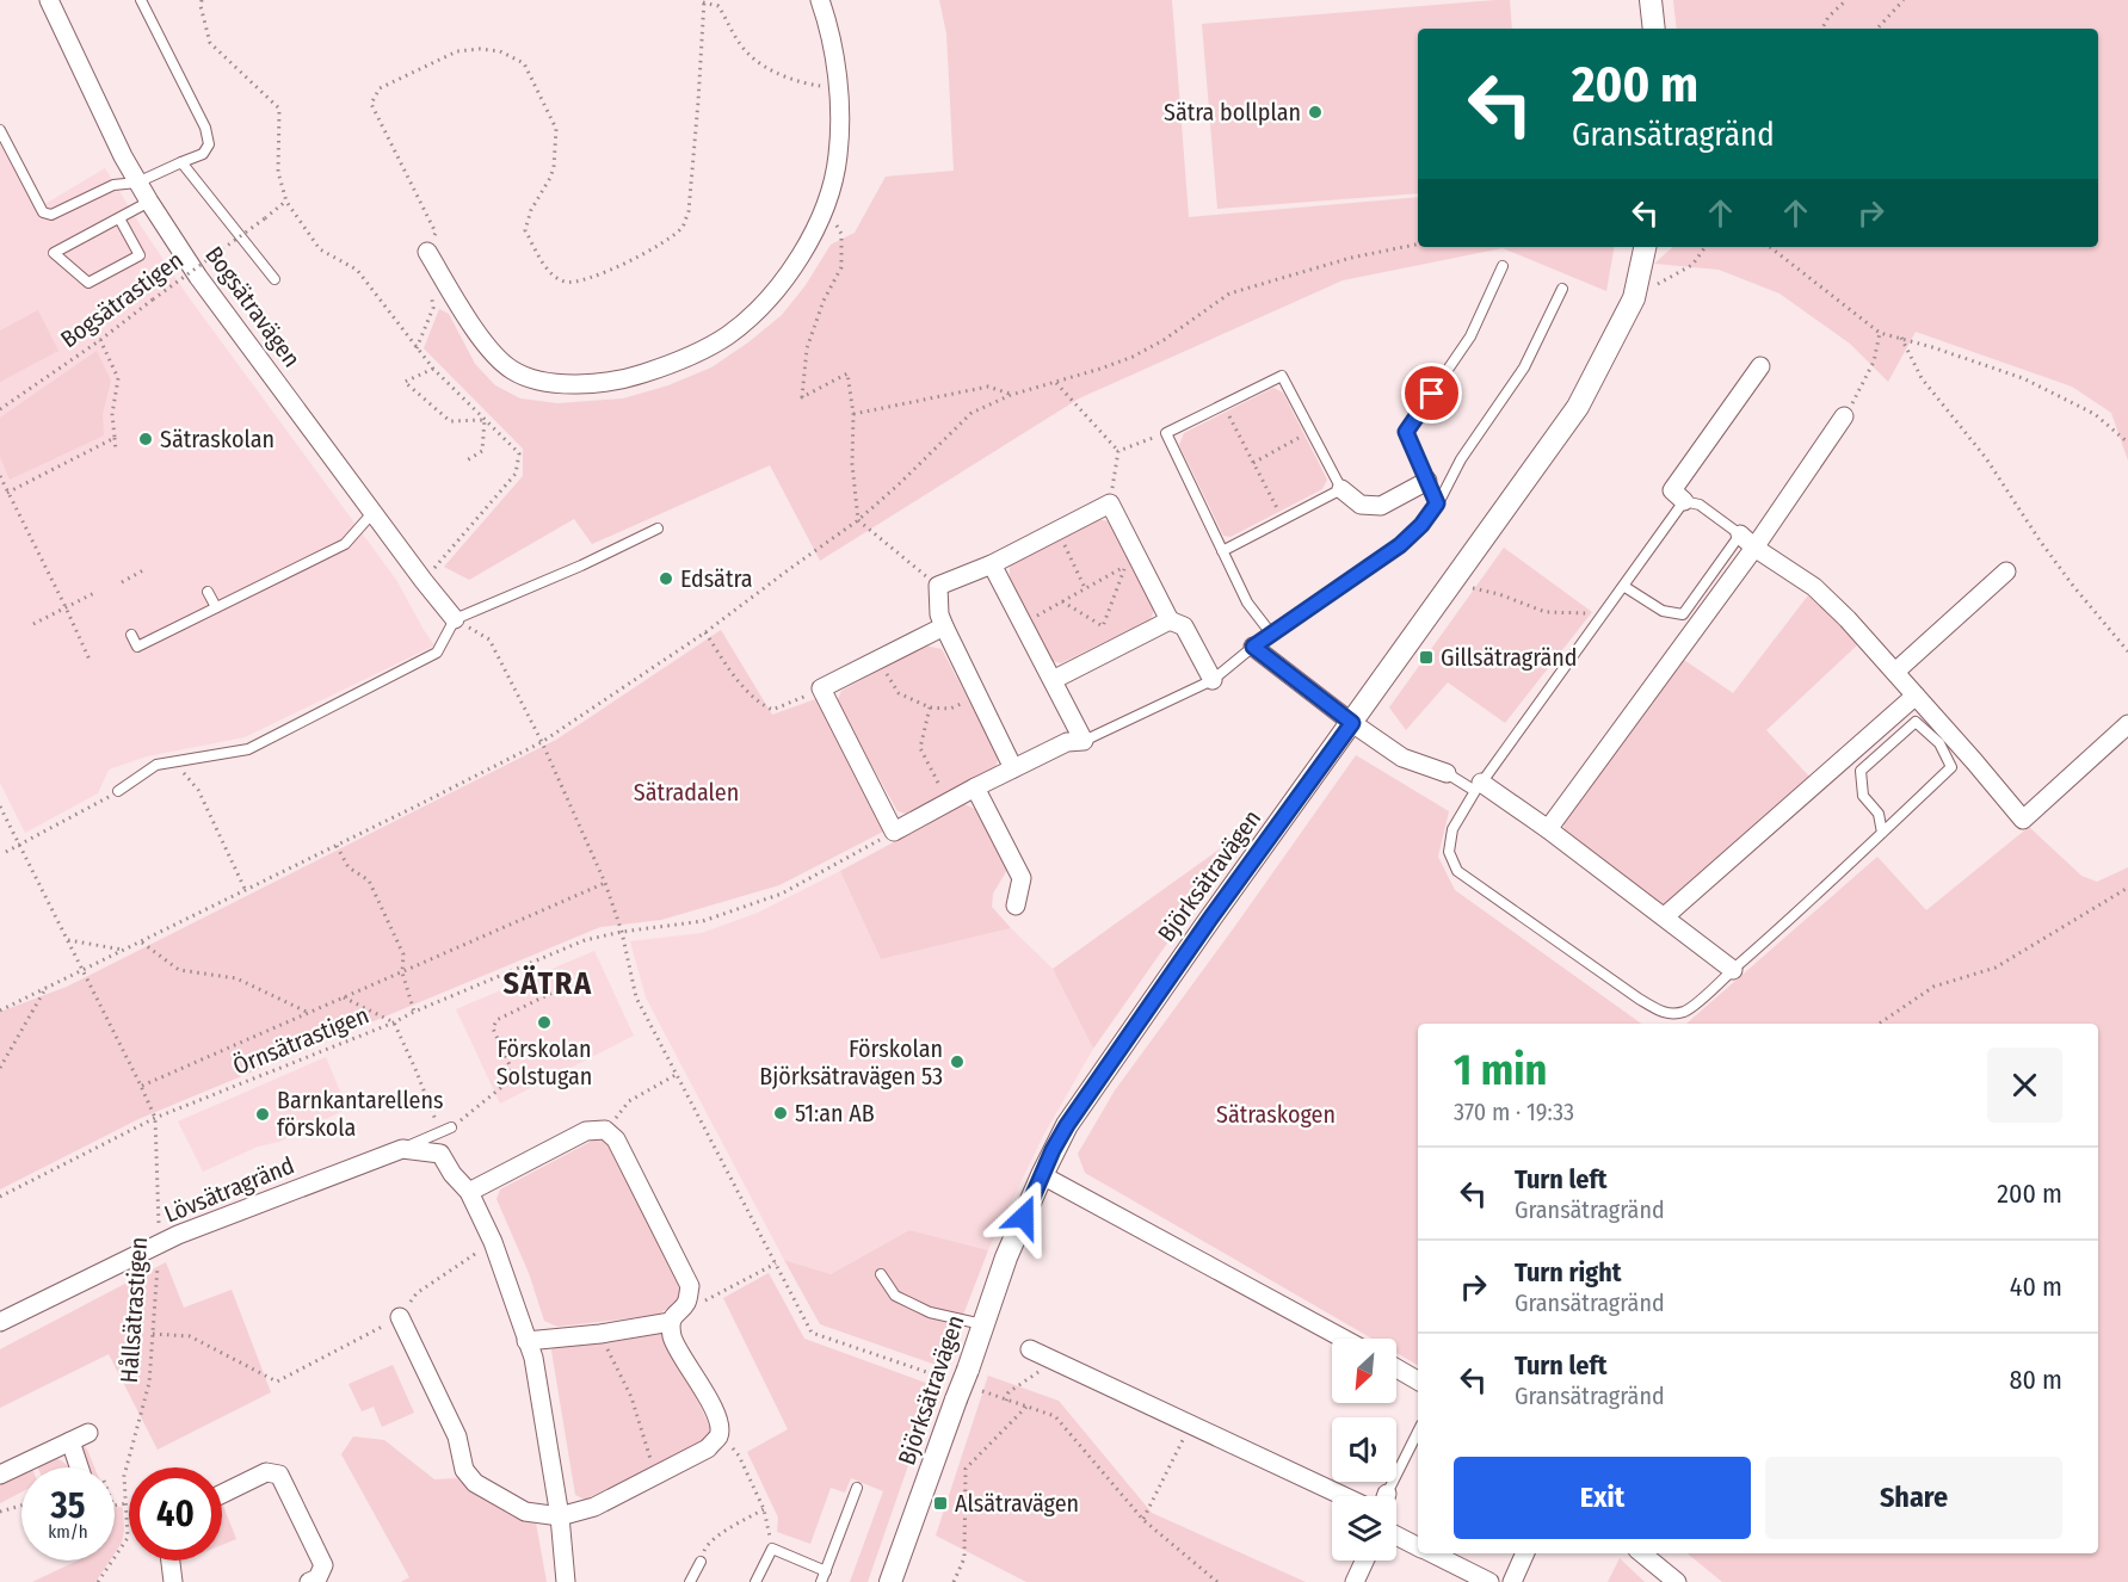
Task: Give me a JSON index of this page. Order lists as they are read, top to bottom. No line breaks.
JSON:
{"streets":{"street":["Bogsätravägen","Björksätravägen","Lövsätragränd"],"path":["Bogsätrastigen","Örnsätrastigen","Hållsätrastigen"]},"crossings":[["Örnsätrastigen","Hållsätrastigen"],["Lövsätragränd","Hållsätrastigen"]],"districts":["SÄTRA"],"parks":["Sätradalen","Sätraskogen"],"places":{"other":["Sätra bollplan","Sätraskolan","Edsätra","Förskolan Solstugan","Förskolan Björksätravägen 53","51:an AB","Barnkantarellens förskola"],"transit":["Gillsätragränd","Alsätravägen"]},"north":"bottom left","page":{"turn":["200 m","Gransätragränd"],"heading":["1 min","370 m · 19:33"],"list":[{"name":"Turn left","note":"Gransätragränd","value":"200 m"},{"name":"Turn right","note":"Gransätragränd","value":"40 m"},{"name":"Turn left","note":"Gransätragränd","value":"80 m"}],"buttons":["Exit","Share"],"speed":"35 km/h","limit":"40"}}
